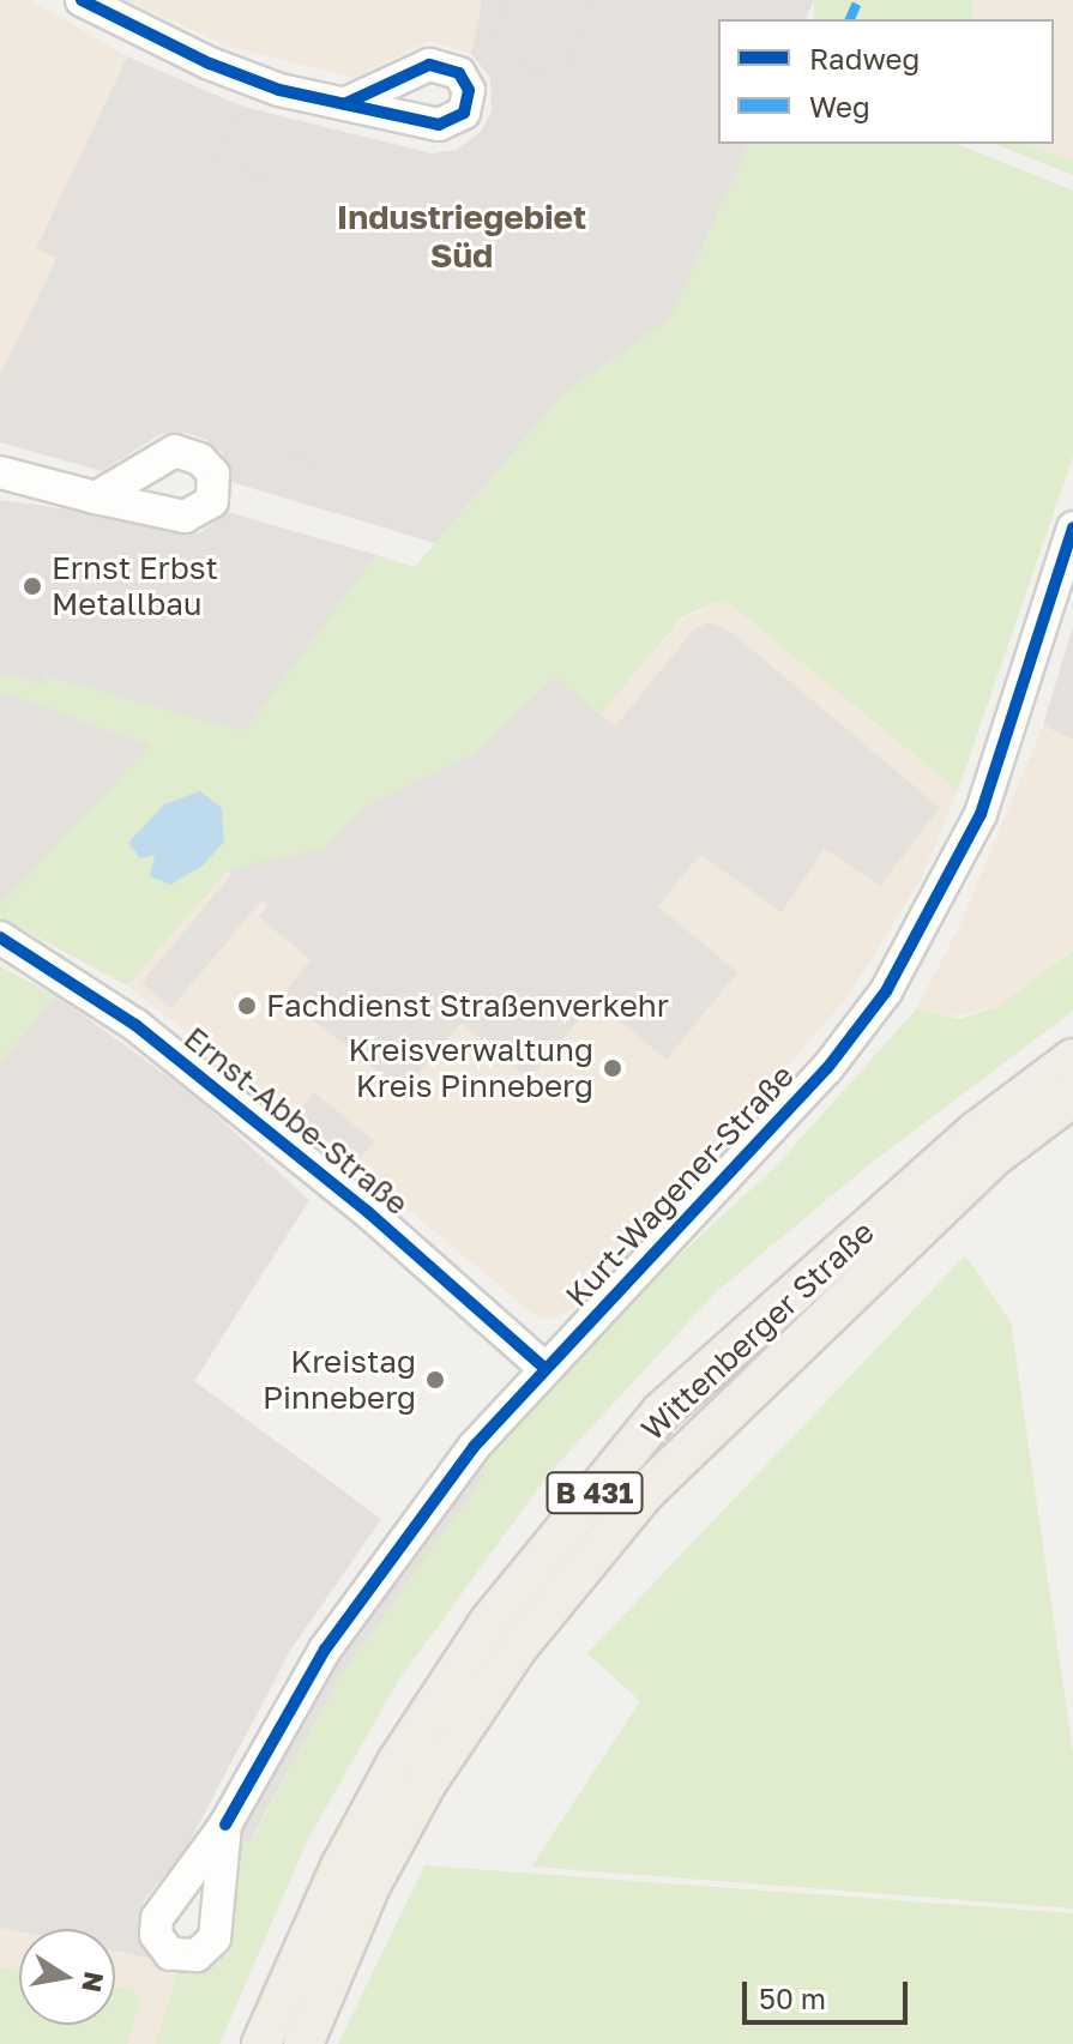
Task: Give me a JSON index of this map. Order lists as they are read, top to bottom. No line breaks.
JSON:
{"streets":{"main road":["Wittenberger Straße","B 431"],"street":["Ernst-Abbe-Straße","Kurt-Wagener-Straße"]},"crossings":[["Ernst-Abbe-Straße","Kurt-Wagener-Straße"]],"districts":["Industriegebiet Süd"],"places":["Ernst Erbst Metallbau","Fachdienst Straßenverkehr","Kreisverwaltung Kreis Pinneberg","Kreistag Pinneberg"],"legend":["Radweg","Weg"],"scale_bar":"50 m","north":"right"}
